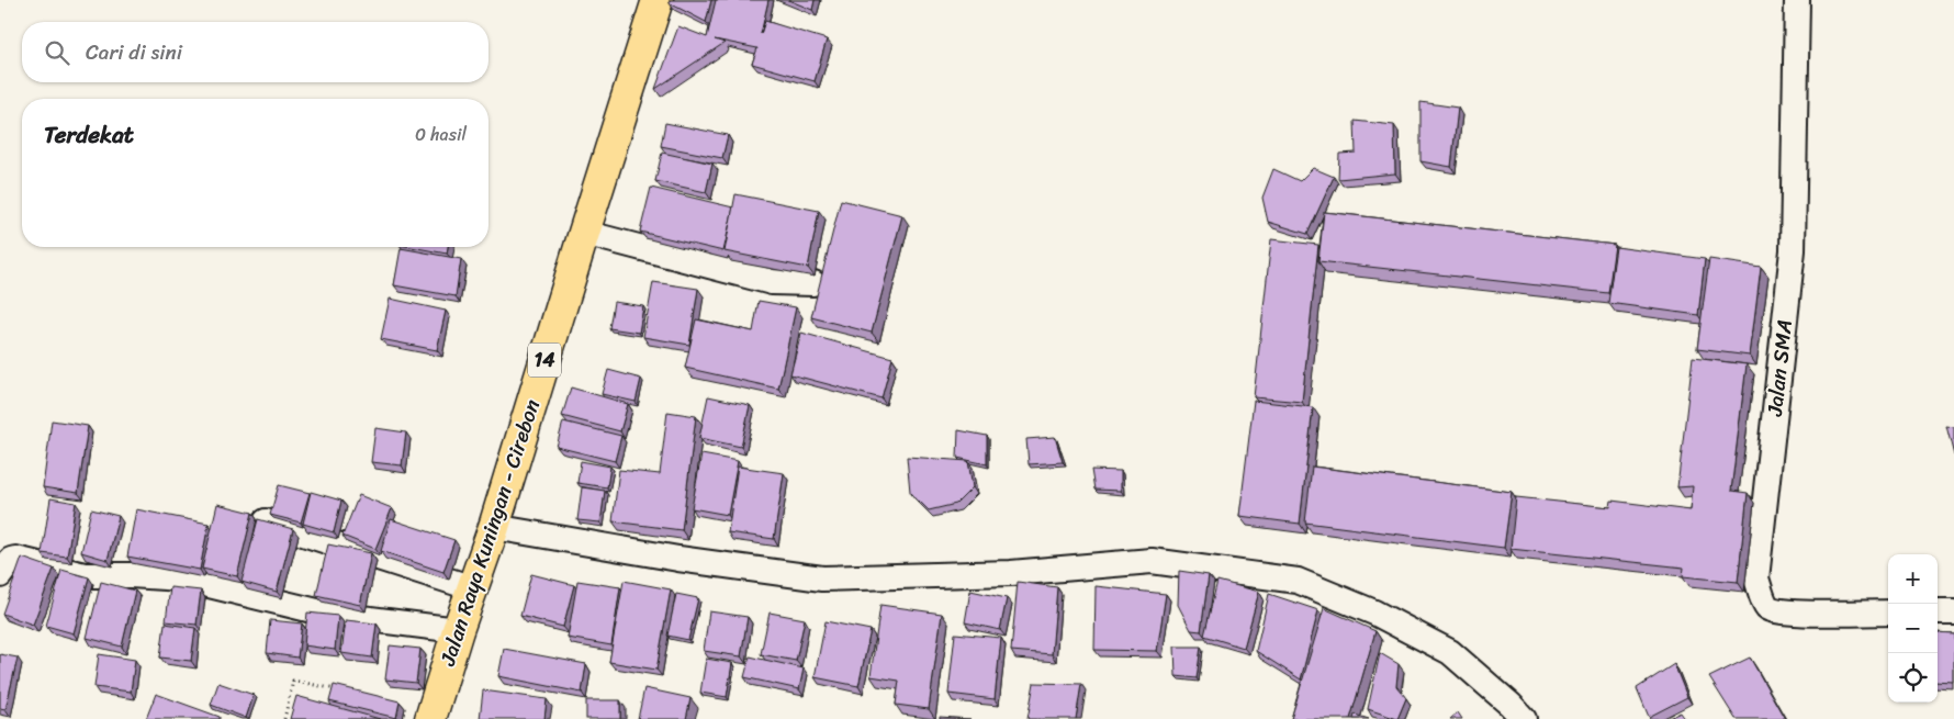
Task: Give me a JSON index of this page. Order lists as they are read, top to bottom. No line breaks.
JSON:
{"streets":{"highway":["14","Jalan Raya Kuningan - Cirebon"],"street":["Jalan SMA"]},"page":{"search":"Cari di sini","heading":["Terdekat","0 hasil"],"map_buttons":["+","−"]}}
